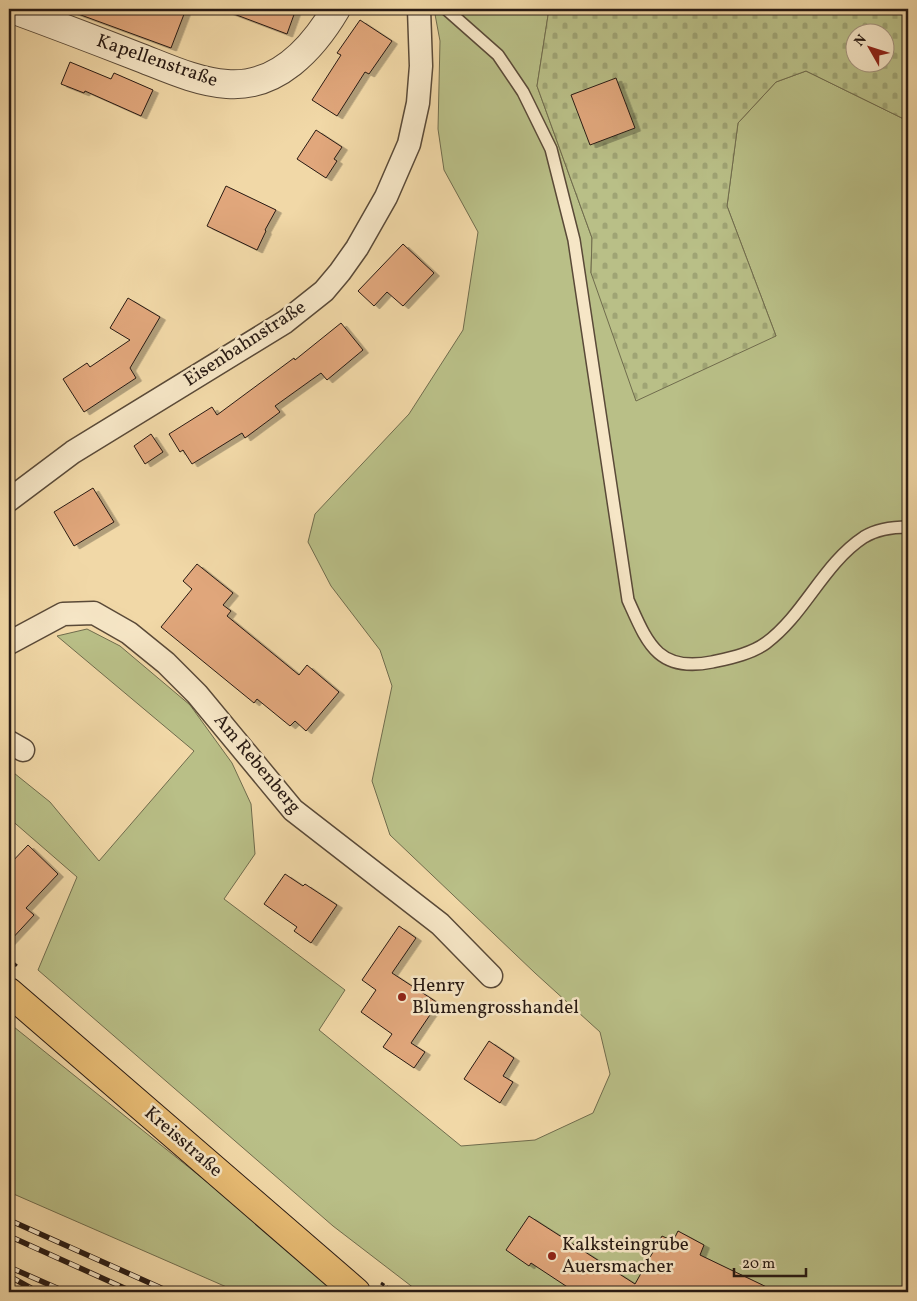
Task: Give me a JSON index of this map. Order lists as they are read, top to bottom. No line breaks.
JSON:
{"streets":{"main road":["Kreisstraße"],"street":["Kapellenstraße","Eisenbahnstraße","Am Rebenberg"]},"places":["Henry Blumengrosshandel","Kalksteingrube Auersmacher"],"scale_bar":"20 m","north":"top left"}
